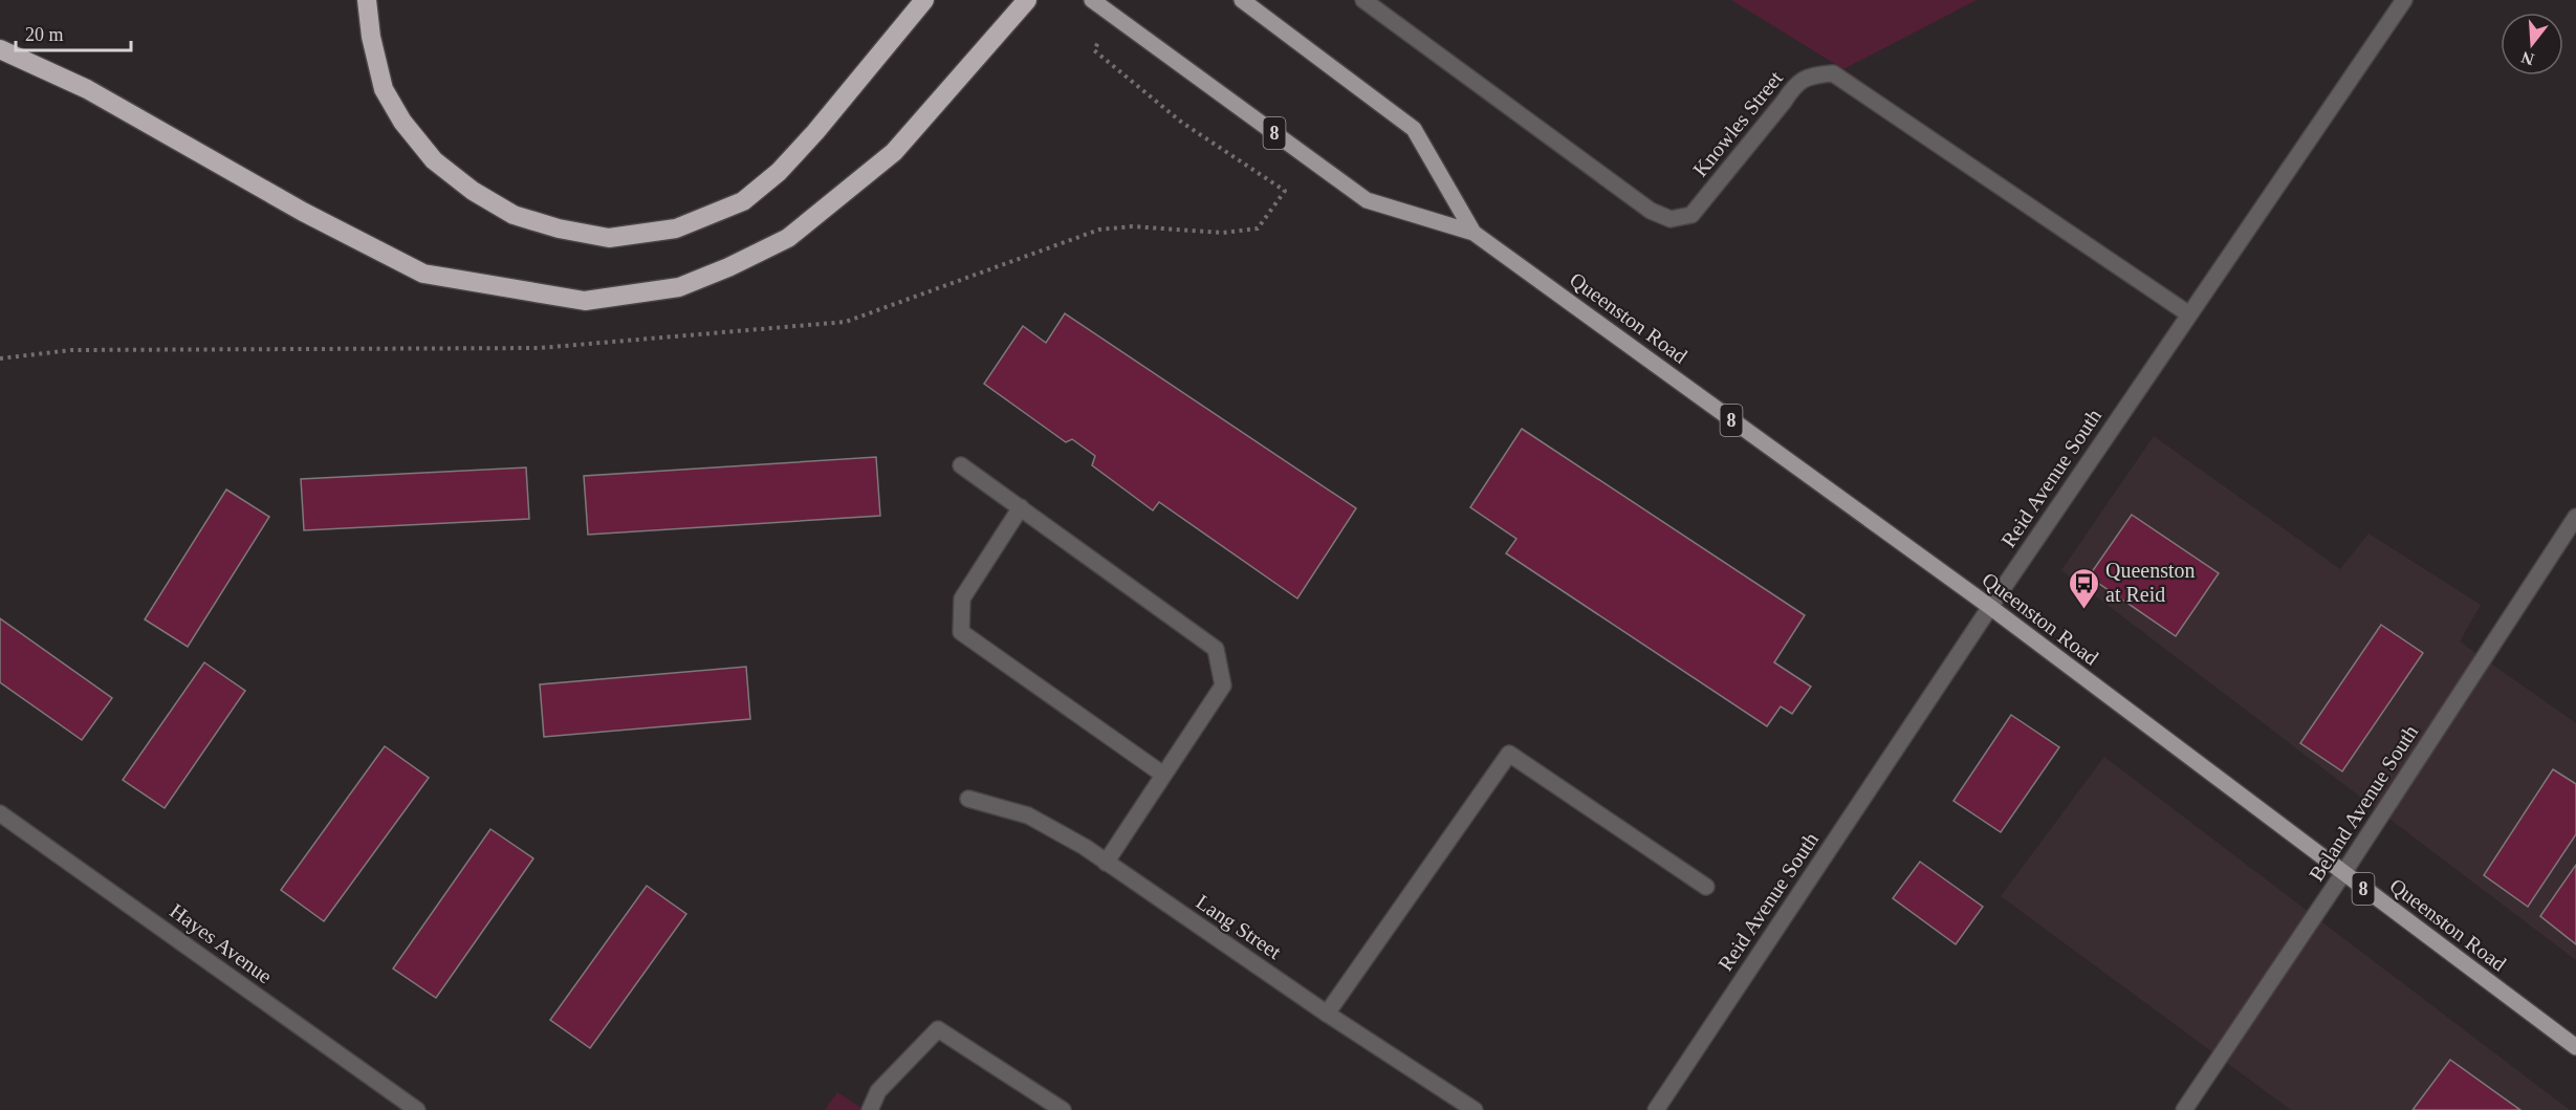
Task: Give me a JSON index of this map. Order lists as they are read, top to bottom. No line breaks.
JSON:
{"streets":{"main road":["8","Queenston Road"],"street":["Knowles Street","Reid Avenue South","Beland Avenue South","Lang Street","Hayes Avenue"]},"crossings":[["Knowles Street","Reid Avenue South"],["Queenston Road","Reid Avenue South"],["Queenston Road","Beland Avenue South"]],"places":{"bus stop":["Queenston at Reid"]},"scale_bar":"20 m","north":"bottom"}
